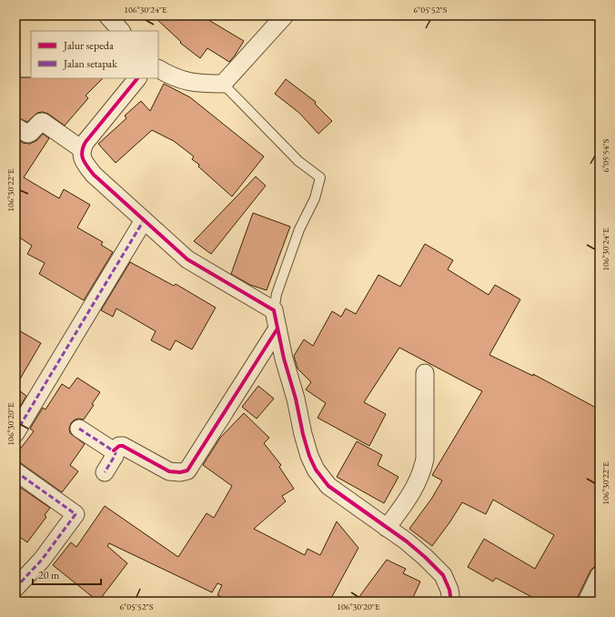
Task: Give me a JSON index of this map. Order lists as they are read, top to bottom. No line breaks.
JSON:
{"legend":["Jalur sepeda","Jalan setapak"],"scale_bar":"20 m","coordinates":["106°30'24\"E","6°05'52\"S","6°05'54\"S","106°30'22\"E","106°30'20\"E"]}
